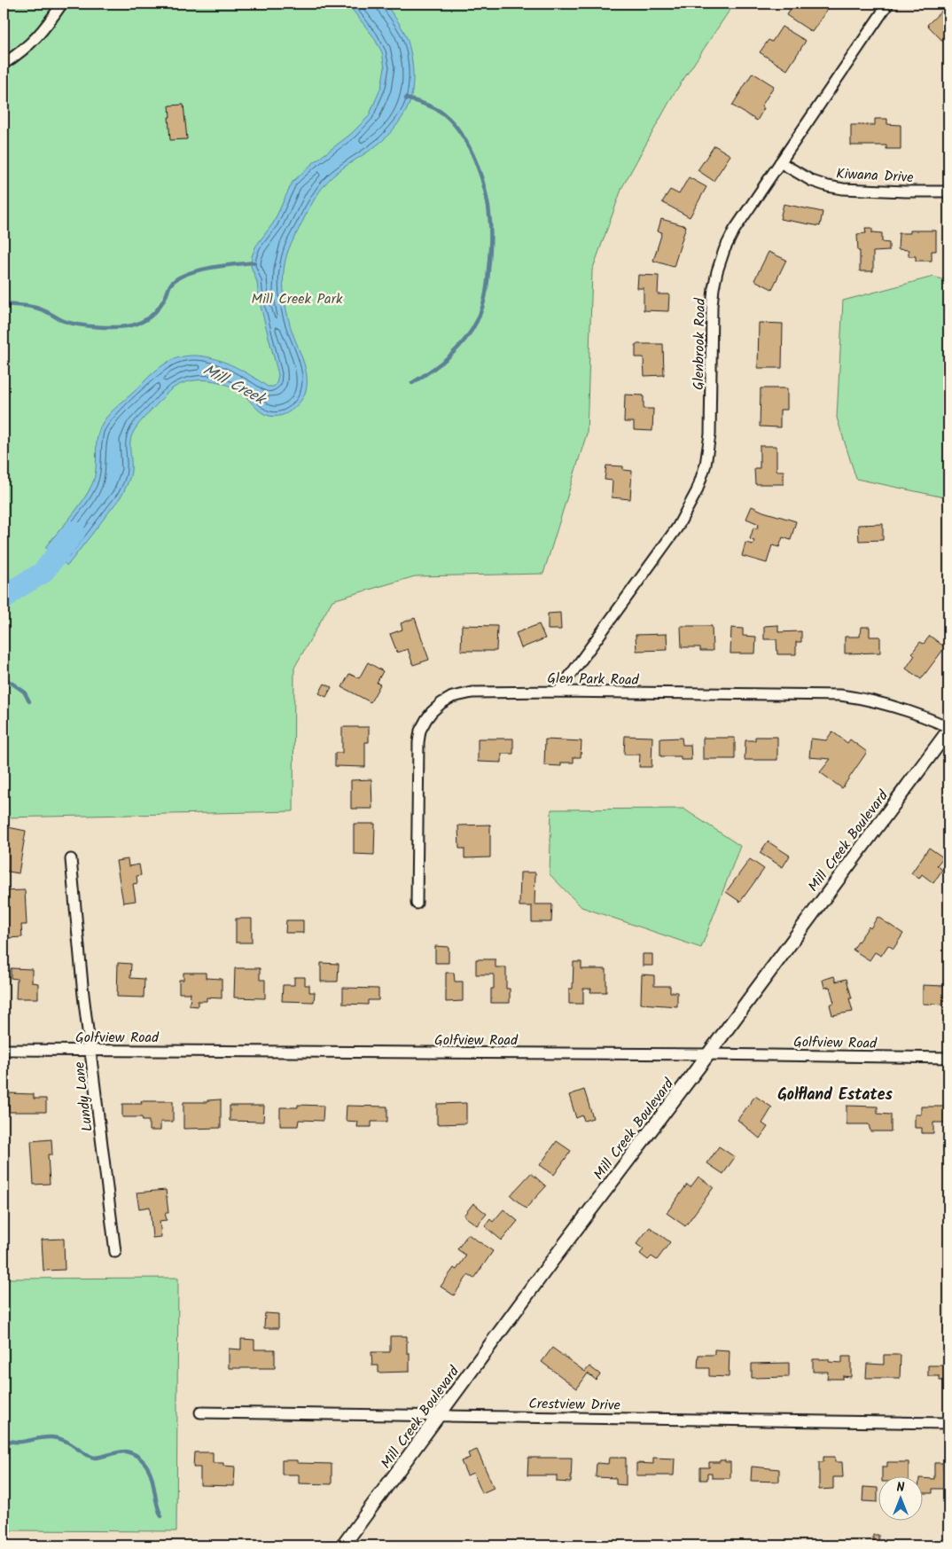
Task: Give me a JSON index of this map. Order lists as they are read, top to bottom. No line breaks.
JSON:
{"streets":{"street":["Kiwana Drive","Glenbrook Road","Glen Park Road","Mill Creek Boulevard","Golfview Road","Lundy Lane","Crestview Drive"]},"crossings":[["Kiwana Drive","Glenbrook Road"],["Glenbrook Road","Glen Park Road"],["Mill Creek Boulevard","Golfview Road"],["Mill Creek Boulevard","Crestview Drive"],["Golfview Road","Lundy Lane"]],"districts":["Golfland Estates"],"water":["Mill Creek"],"parks":["Mill Creek Park"],"north":"top"}
